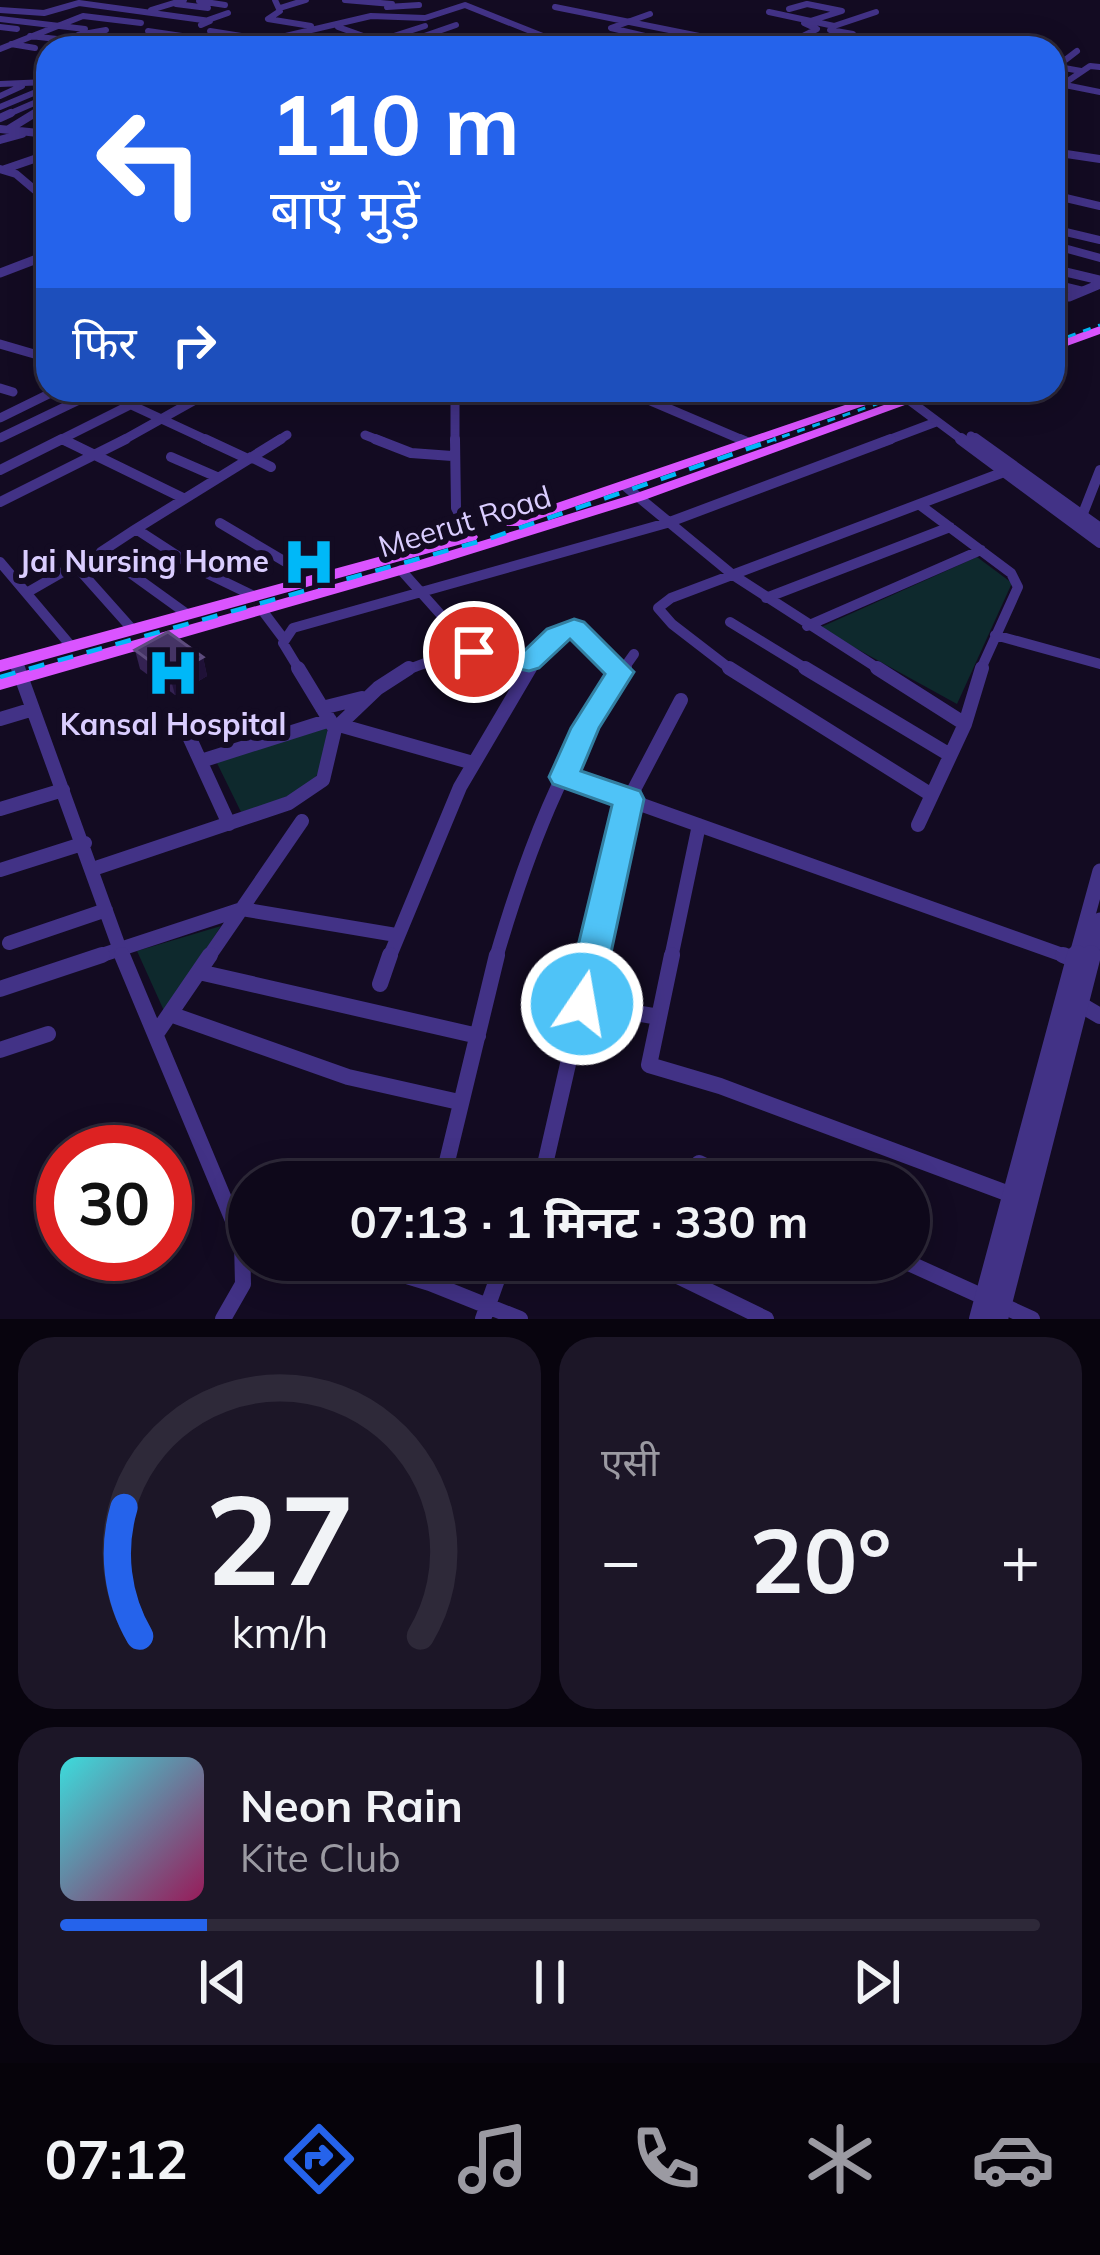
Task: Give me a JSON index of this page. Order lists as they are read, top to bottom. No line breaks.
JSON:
{"streets":{"main road":["Meerut Road"]},"places":{"hospital":["Jai Nursing Home","Kansal Hospital"]},"page":{"turn":["110 m","बाएँ मुड़ें"],"then":"फिर","limit":"30","trip":"07:13 · 1 मिनट · 330 m","tile":"एसी","heat":["−","20°","+"],"song":["Neon Rain","Kite Club"],"tabs":"07:12","gauge":["27","km/h"]}}
